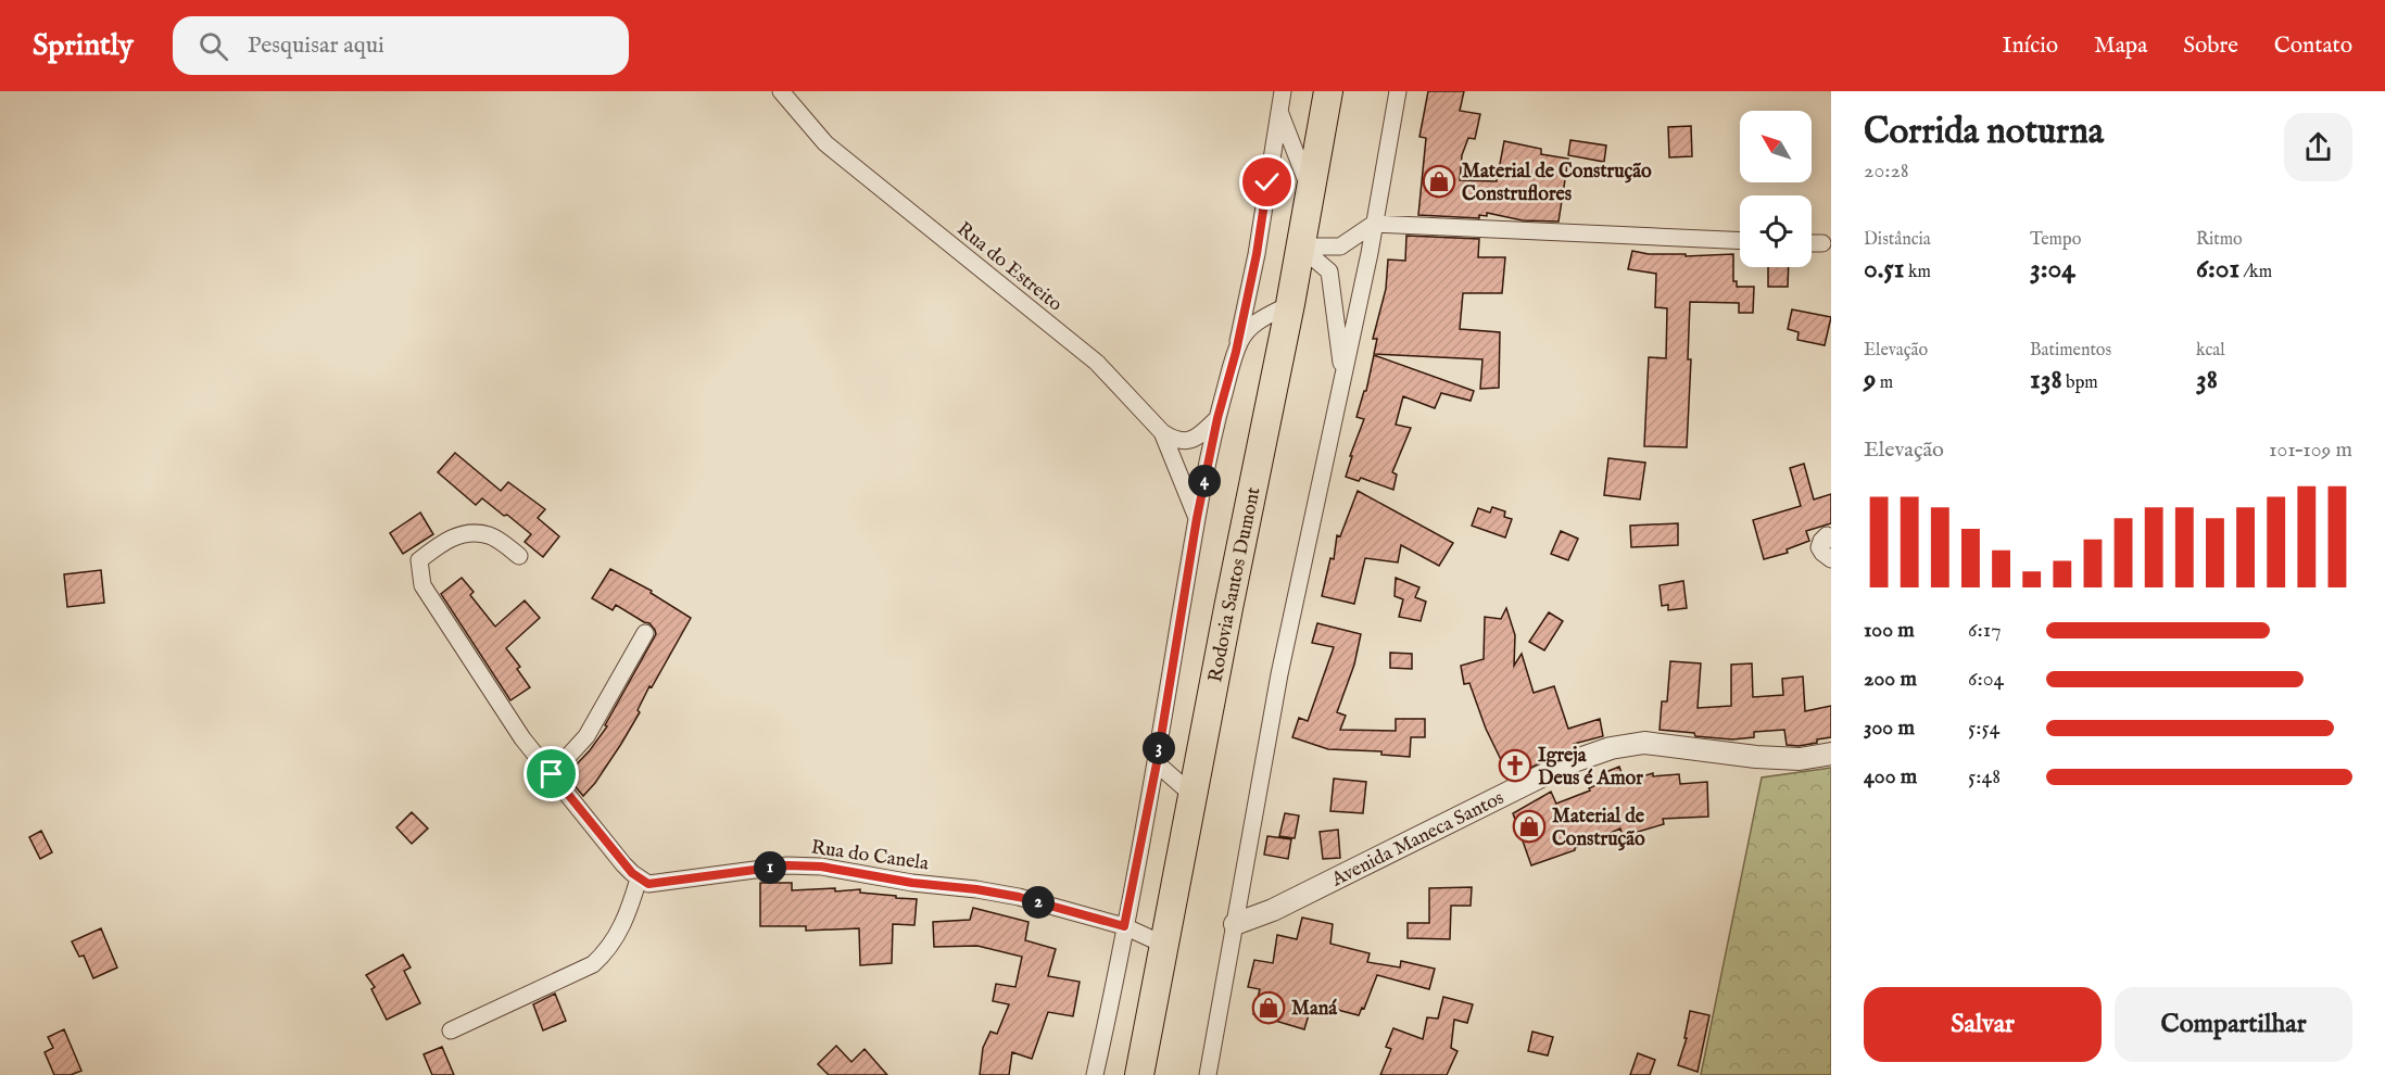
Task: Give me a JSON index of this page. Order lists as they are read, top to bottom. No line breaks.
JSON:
{"streets":{"highway":["Rodovia Santos Dumont"],"street":["Rua do Estreito","Avenida Maneca Santos","Rua do Canela"]},"crossings":[["Rodovia Santos Dumont","Rua do Canela"]],"places":{"shop":["Material de Construção Construflores","Material de Construção","Maná"],"church":["Igreja Deus é Amor"]},"north":"top left","page":{"header":"Sprintly","search":"Pesquisar aqui","nav":["Início","Mapa","Sobre","Contato"],"heading":["Corrida noturna","20:28"],"stats":[["Distância","0.51 km"],["Tempo","3:04"],["Ritmo","6:01 /km"],["Elevação","9 m"],["Batimentos","138 bpm"],["kcal","38"]],"chart":["Elevação","101–109 m"],"pins":["4","3","1","2"],"list":[{"name":"100 m","note":"6:17"},{"name":"200 m","note":"6:04"},{"name":"300 m","note":"5:54"},{"name":"400 m","note":"5:48"}],"buttons":["Salvar","Compartilhar"]}}
